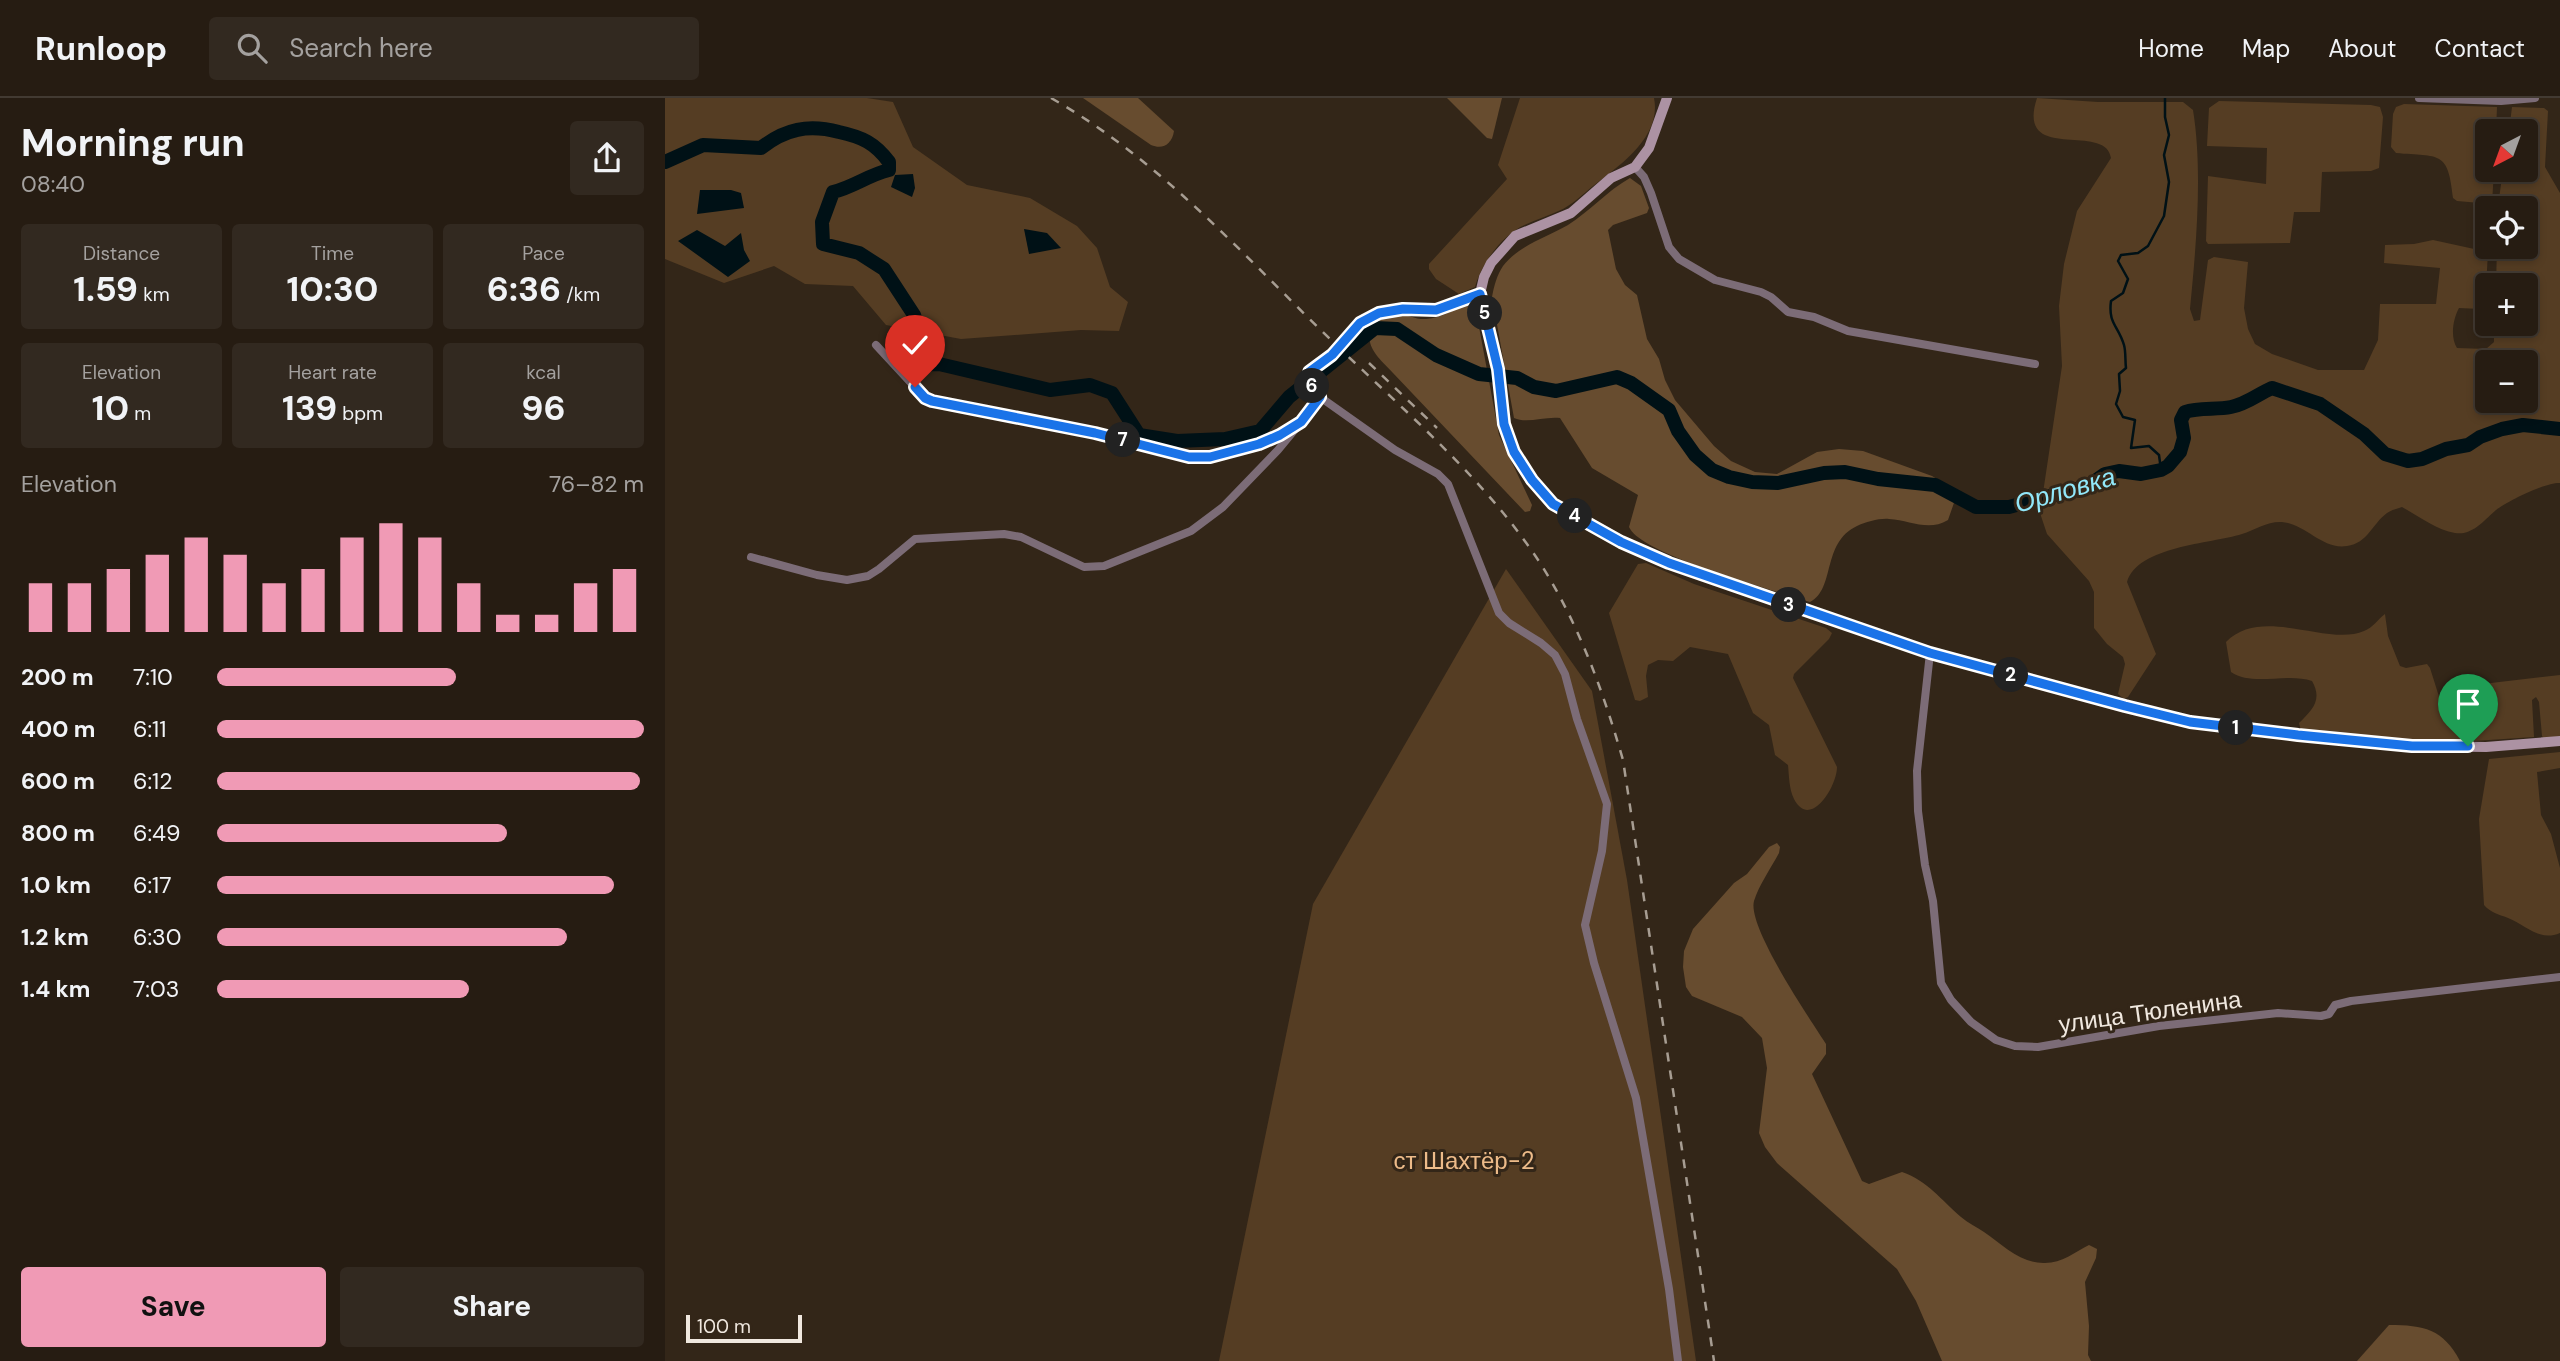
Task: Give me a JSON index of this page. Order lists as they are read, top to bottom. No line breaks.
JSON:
{"streets":{"street":["улица Тюленина"]},"water":["Орловка"],"parks":["ст Шахтёр-2"],"scale_bar":"100 m","north":"bottom left","page":{"header":"Runloop","search":"Search here","nav":["Home","Map","About","Contact"],"heading":["Morning run","08:40"],"map_buttons":["+","−"],"stats":[["Distance","1.59 km"],["Time","10:30"],["Pace","6:36 /km"],["Elevation","10 m"],["Heart rate","139 bpm"],["kcal","96"]],"pins":["5","6","7","4","3","2","1"],"chart":["Elevation","76–82 m"],"list":[{"name":"200 m","note":"7:10"},{"name":"400 m","note":"6:11"},{"name":"600 m","note":"6:12"},{"name":"800 m","note":"6:49"},{"name":"1.0 km","note":"6:17"},{"name":"1.2 km","note":"6:30"},{"name":"1.4 km","note":"7:03"}],"buttons":["Save","Share"],"scale":"100 m"}}
